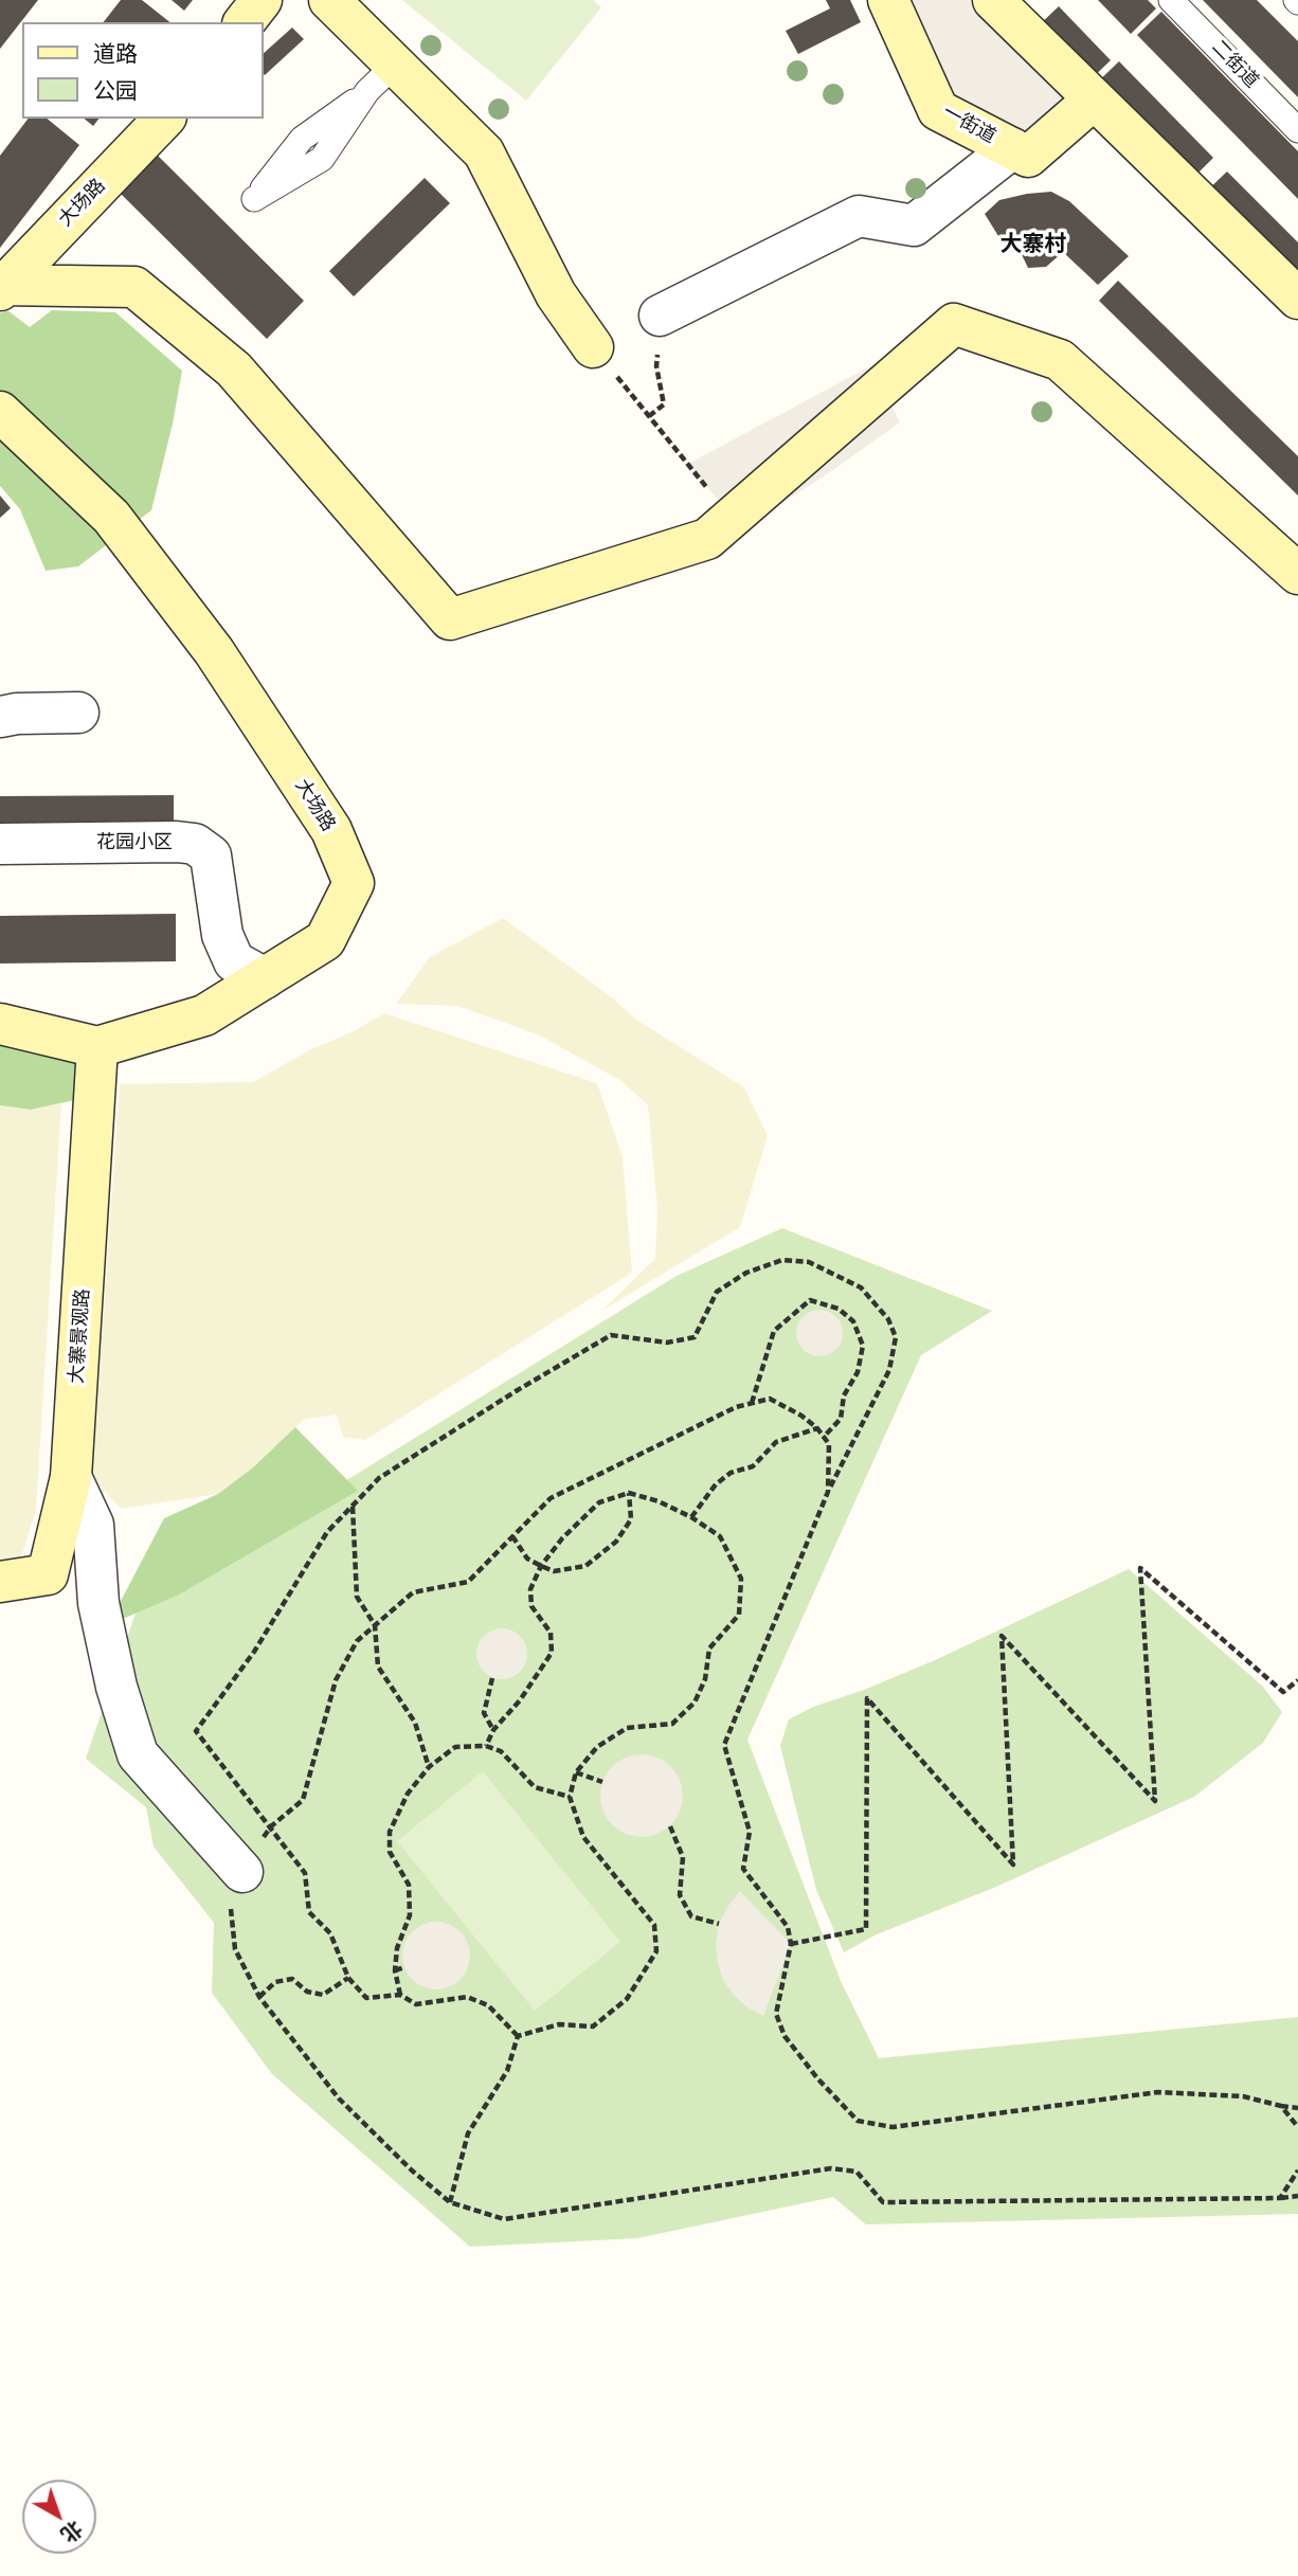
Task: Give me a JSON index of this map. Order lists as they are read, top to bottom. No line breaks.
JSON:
{"streets":{"street":["一街道","大场路","花园小区","大寨景观路"],"lane":["二街道"]},"crossings":[["大场路","花园小区"],["大场路","大寨景观路"]],"districts":["大寨村"],"legend":["道路","公园"],"north":"bottom right"}
